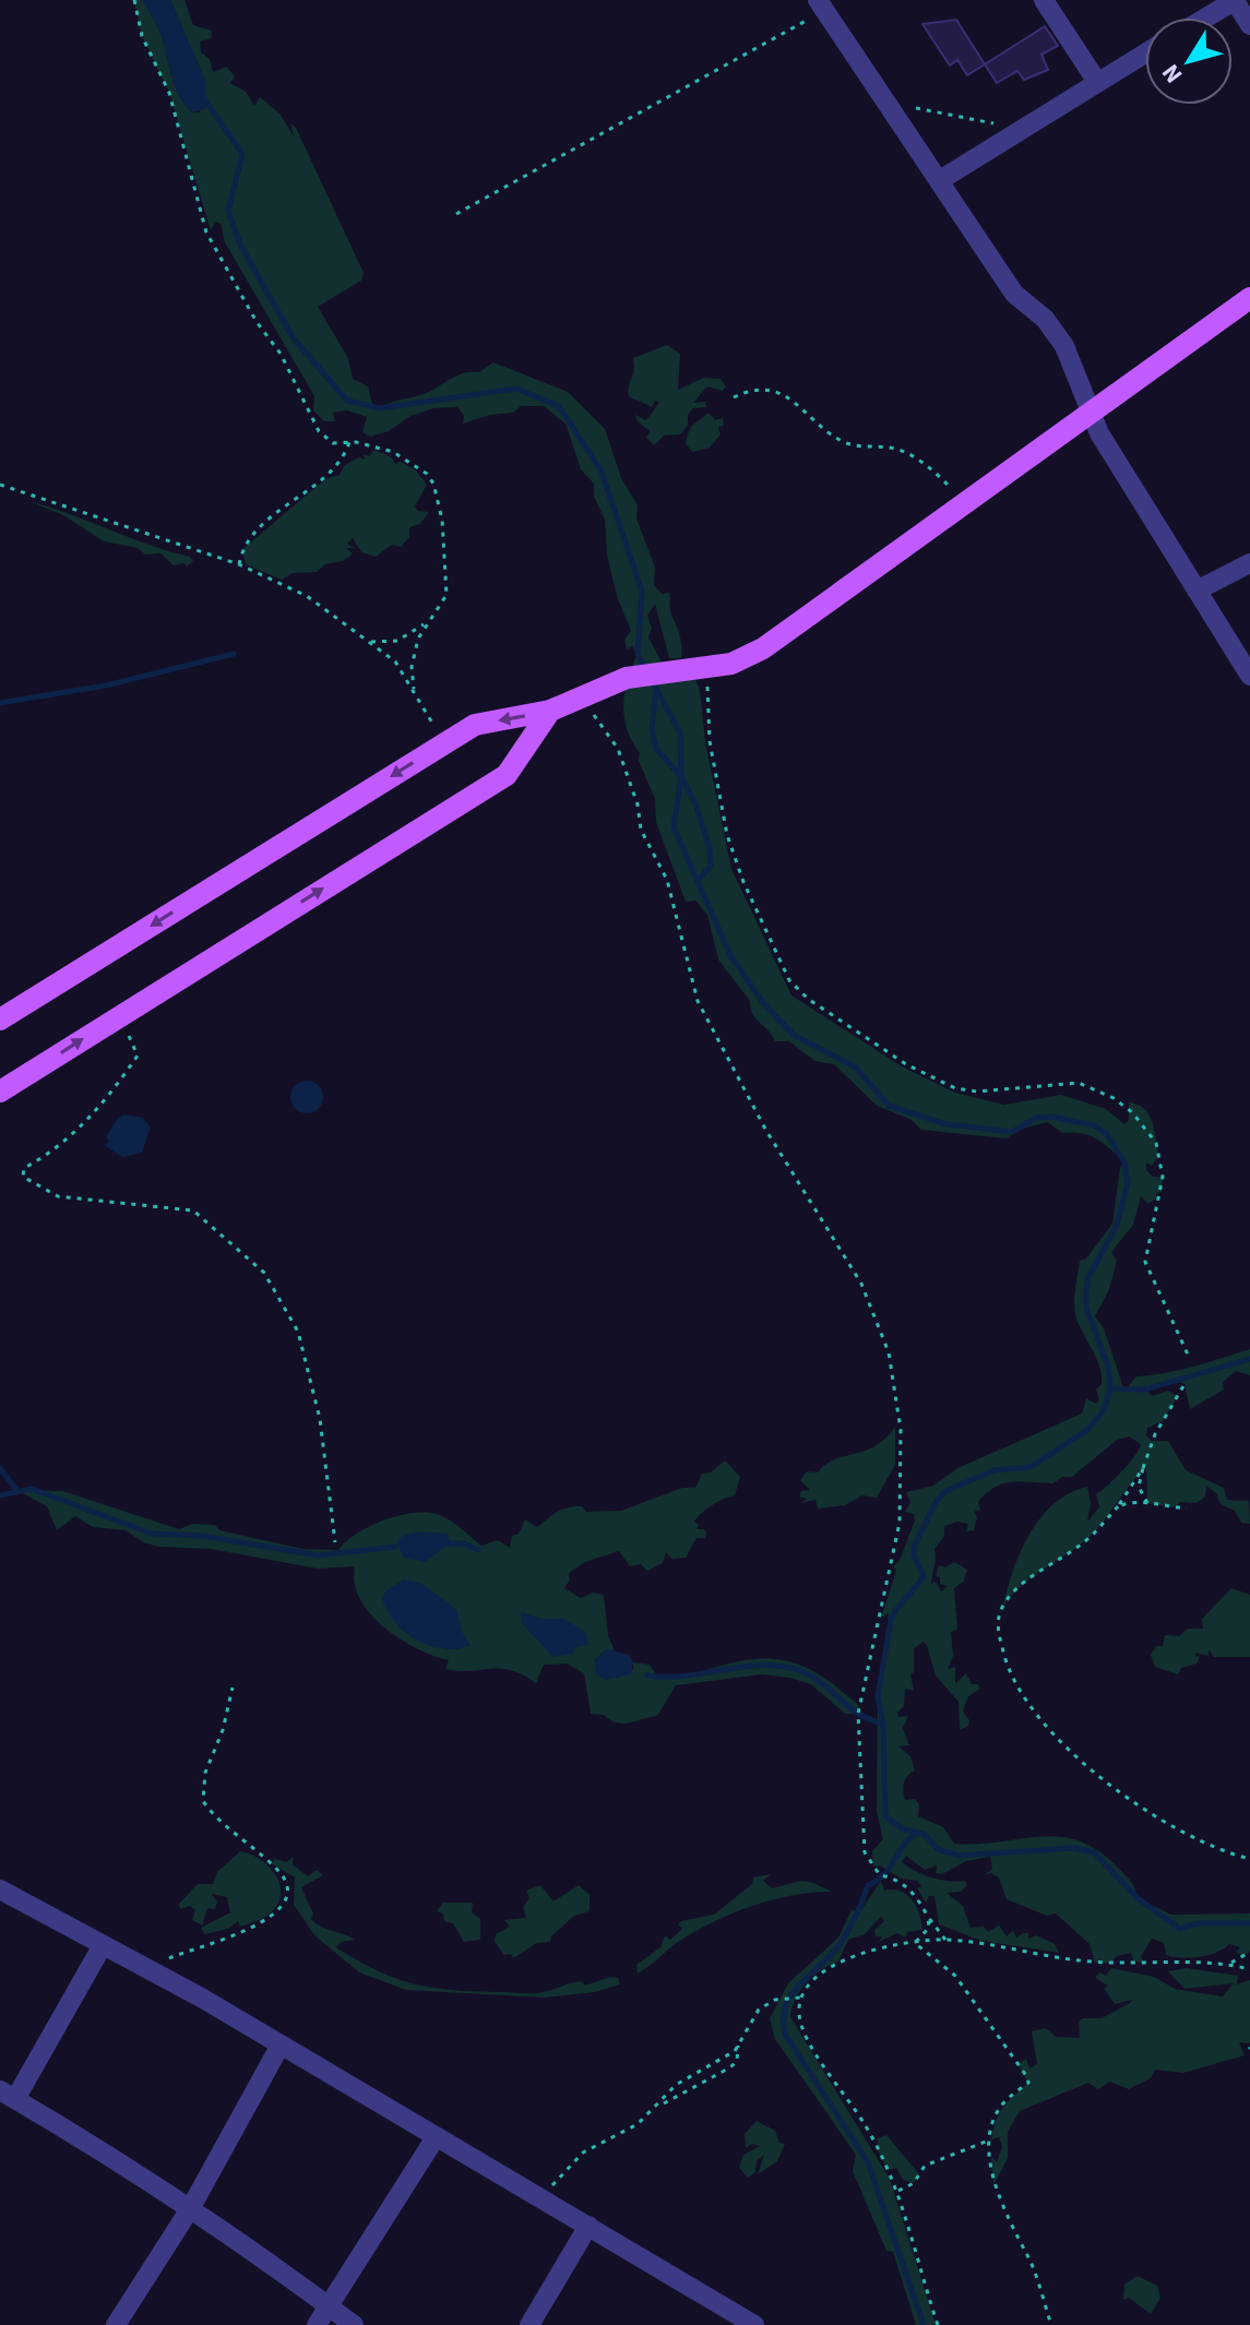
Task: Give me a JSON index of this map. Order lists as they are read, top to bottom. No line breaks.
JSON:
{"north":"bottom left"}
